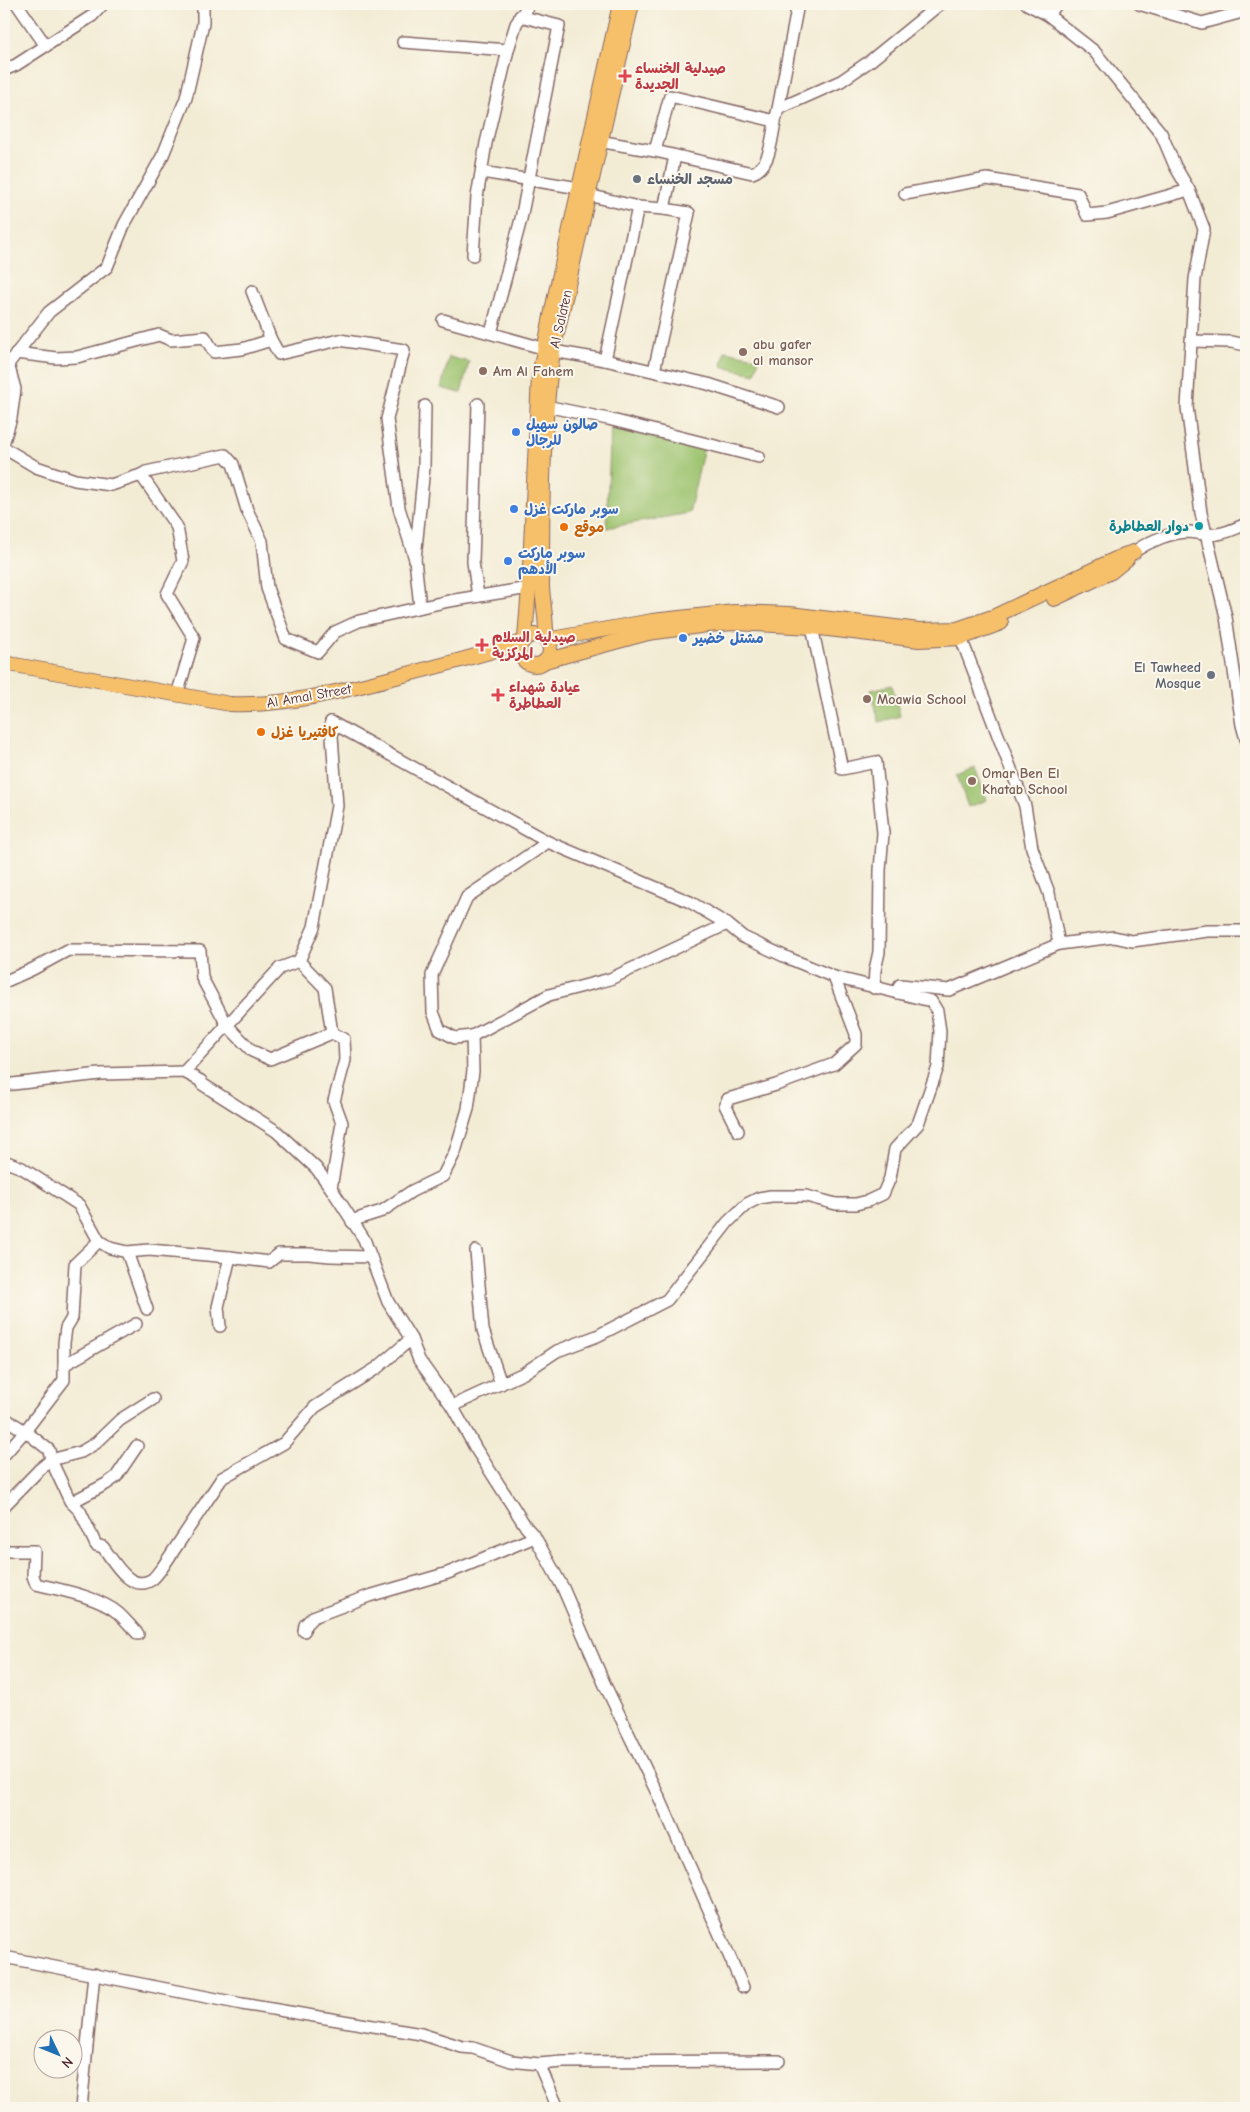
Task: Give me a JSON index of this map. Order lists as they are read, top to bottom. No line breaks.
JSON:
{"streets":{"main road":["Al Salaten","Al Amal Street"]},"crossings":[["Al Salaten","Al Amal Street"]],"places":{"health":["صيدلية الخنساء الجديدة","صيدلية السلام المركزية","عيادة شهداء العطاطرة"],"other":["مسجد الخنساء","abu gafer al mansor","Am Al Fahem","صالون سهيل للرجال","سوبر ماركت غزل","دوار العطاطرة","موقع","سوبر ماركت الأدهم","مشتل خضير","El Tawheed Mosque","Moawia School","كافتيريا غزل","Omar Ben El Khatab School"]},"north":"bottom right"}
